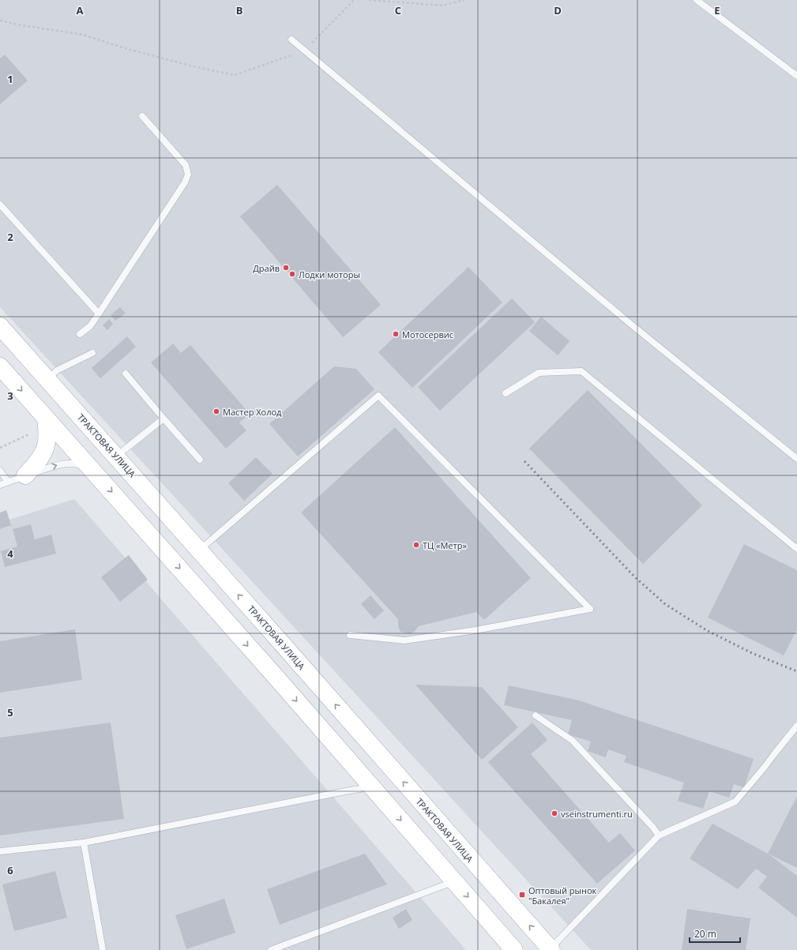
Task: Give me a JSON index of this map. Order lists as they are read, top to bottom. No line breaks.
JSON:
{"streets":{"main road":["ТРАКТОВАЯ УЛИЦА"]},"places":{"other":["Драйв","Лодки моторы","Мотосервис","Мастер Холод","ТЦ «Метр»","vseinstrumenti.ru"],"transit":["Оптовый рынок \"Бакалея\""]},"scale_bar":"20 m","grid":{"columns":["A","B","C","D","E"],"rows":["1","2","3","4","5","6"]}}
